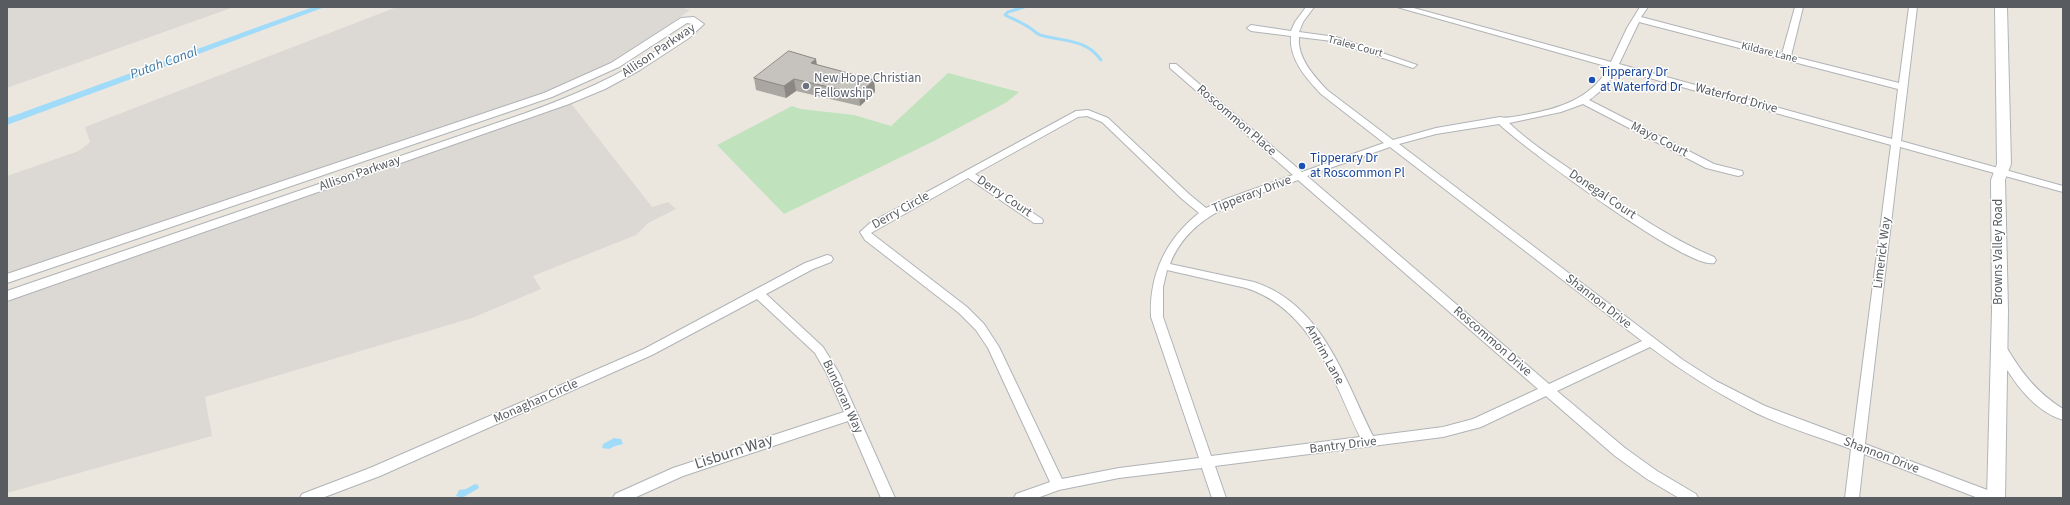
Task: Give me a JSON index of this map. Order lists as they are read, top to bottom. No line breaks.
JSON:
{"streets":{"main road":["Browns Valley Road"],"street":["Tralee Court","Allison Parkway","Kildare Lane","Waterford Drive","Roscommon Place","Mayo Court","Tipperary Drive","Donegal Court","Derry Court","Derry Circle","Limerick Way","Shannon Drive","Roscommon Drive","Antrim Lane","Bundoran Way","Monaghan Circle","Bantry Drive","Lisburn Way"]},"crossings":[["Tralee Court","Shannon Drive"],["Kildare Lane","Tipperary Drive"],["Kildare Lane","Limerick Way"],["Waterford Drive","Tipperary Drive"],["Waterford Drive","Browns Valley Road"],["Waterford Drive","Limerick Way"],["Roscommon Place","Tipperary Drive"],["Roscommon Place","Roscommon Drive"],["Mayo Court","Tipperary Drive"],["Tipperary Drive","Donegal Court"],["Tipperary Drive","Derry Circle"],["Tipperary Drive","Shannon Drive"],["Tipperary Drive","Roscommon Drive"],["Tipperary Drive","Antrim Lane"],["Tipperary Drive","Bantry Drive"],["Derry Court","Derry Circle"],["Derry Circle","Bantry Drive"],["Browns Valley Road","Shannon Drive"],["Limerick Way","Shannon Drive"],["Shannon Drive","Bantry Drive"],["Roscommon Drive","Bantry Drive"],["Antrim Lane","Bantry Drive"],["Bundoran Way","Monaghan Circle"],["Bundoran Way","Lisburn Way"]],"water":["Putah Canal"],"places":["Tipperary Dr at Waterford Dr","New Hope Christian Fellowship","Tipperary Dr at Roscommon Pl"]}
